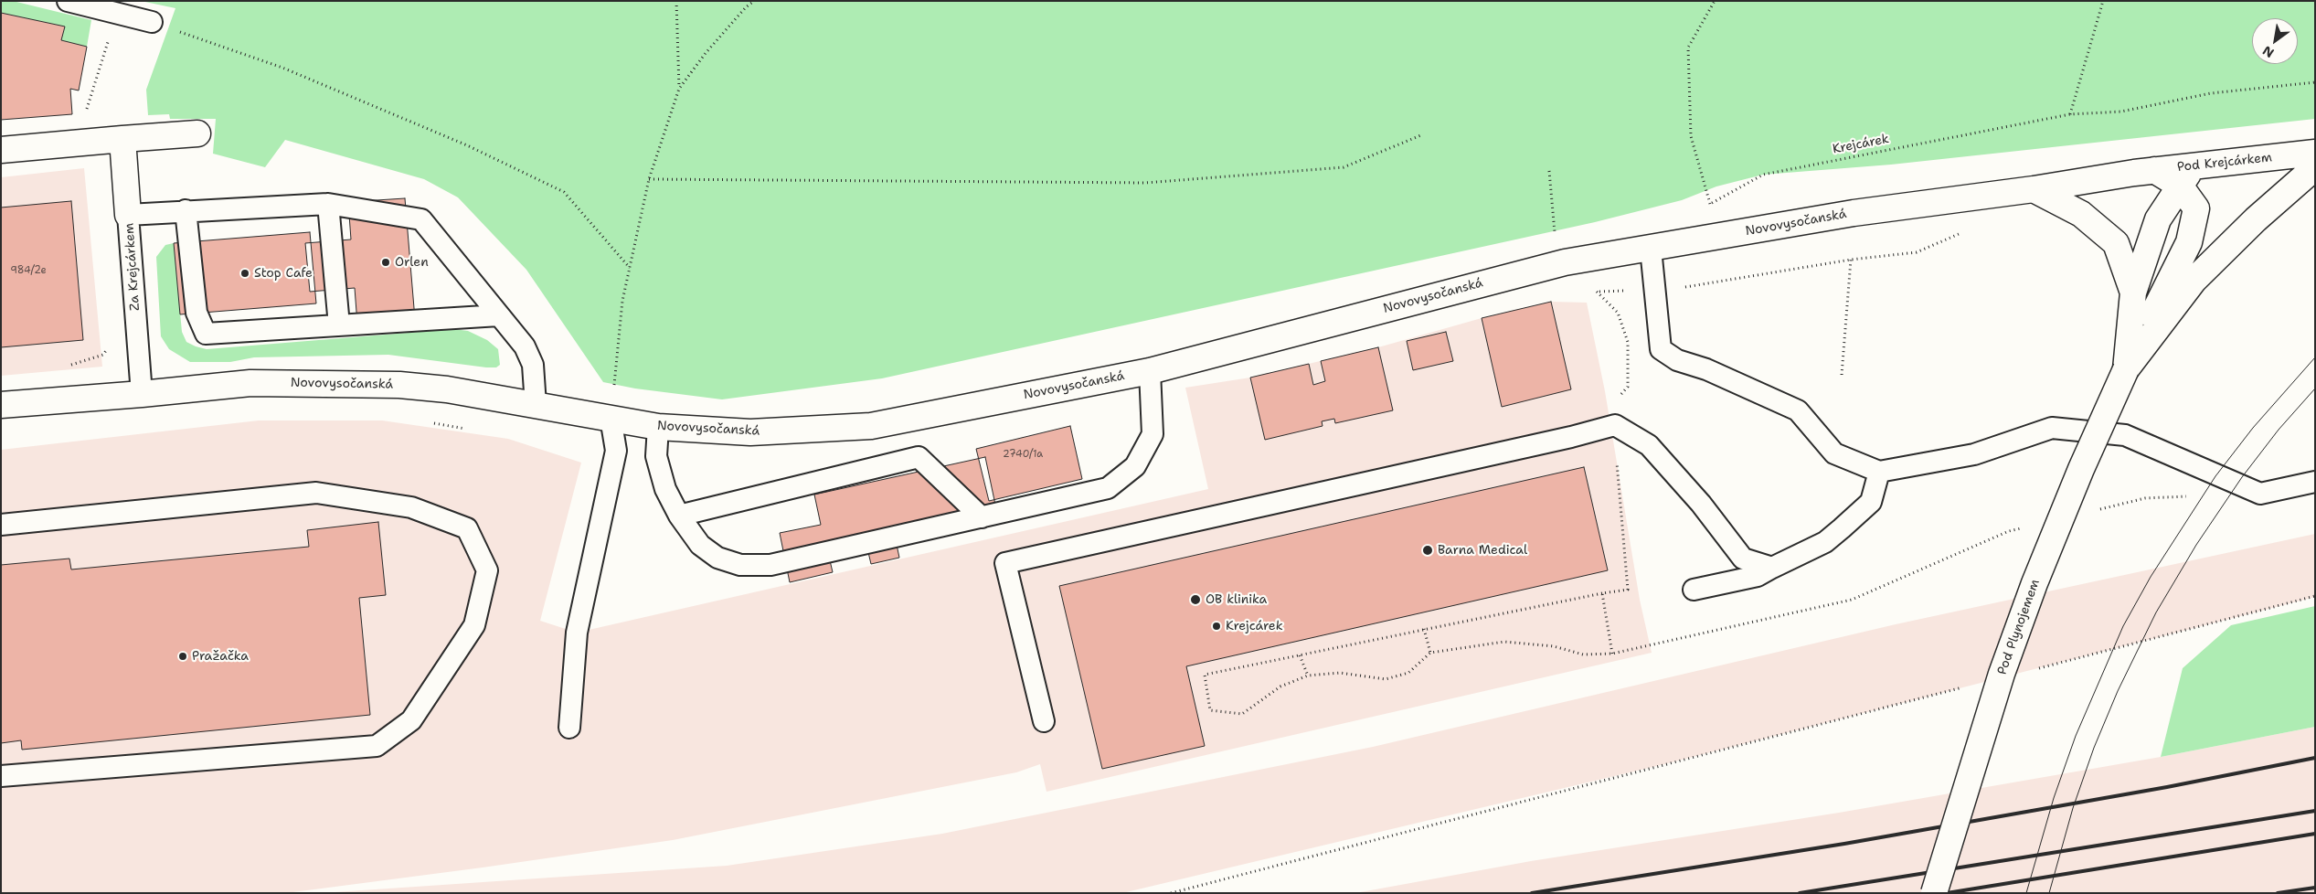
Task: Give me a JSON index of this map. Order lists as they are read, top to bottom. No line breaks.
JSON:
{"streets":{"main road":["Pod Krejcárkem","Novovysočanská","Za Krejcárkem","Pod Plynojemem"],"path":["Krejcárek"]},"crossings":[["Pod Krejcárkem","Novovysočanská"],["Novovysočanská","Za Krejcárkem"]],"places":["Orlen","Stop Cafe","Barna Medical","OB klinika","Krejcárek","Pražačka"],"house_numbers":["984/2e","2740/1a"],"north":"bottom left"}
